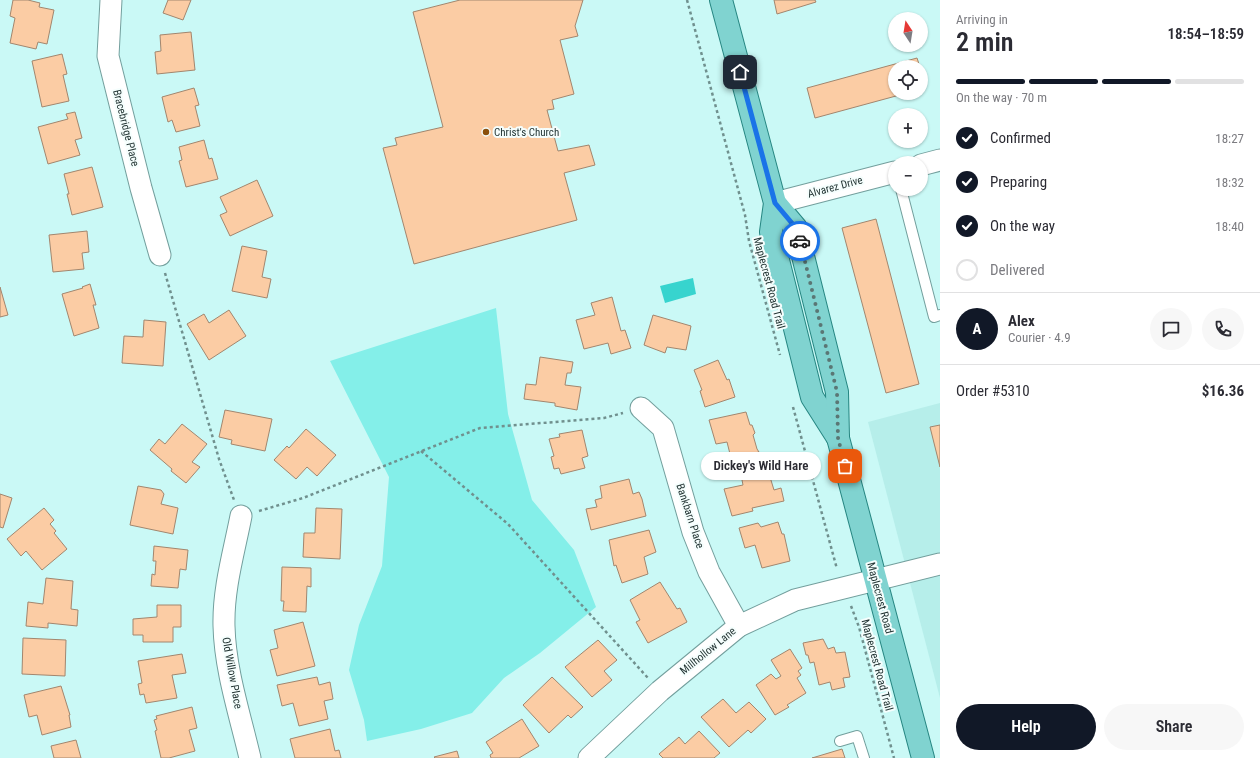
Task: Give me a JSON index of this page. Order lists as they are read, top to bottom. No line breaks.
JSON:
{"streets":{"main road":["Maplecrest Road"],"street":["Bracebridge Place","Alvarez Drive","Bankbarn Place","Millhollow Lane","Old Willow Place"],"path":["Maplecrest Road Trail"]},"crossings":[["Alvarez Drive","Maplecrest Road"],["Maplecrest Road Trail","Millhollow Lane"],["Bankbarn Place","Millhollow Lane"],["Maplecrest Road","Millhollow Lane"]],"places":["Christ's Church","Dickey's Wild Hare"],"north":"top","page":{"heading":["2 min","Arriving in","18:54–18:59"],"panel":["Alex","Courier · 4.9","Order #5310","$16.36"],"map_buttons":["+","−"],"bar":"On the way · 70 m","list":[["Confirmed","18:27"],["Preparing","18:32"],["On the way","18:40"],"Delivered"],"round":"A","bubble":"Dickey's Wild Hare","buttons":["Help","Share"]}}
